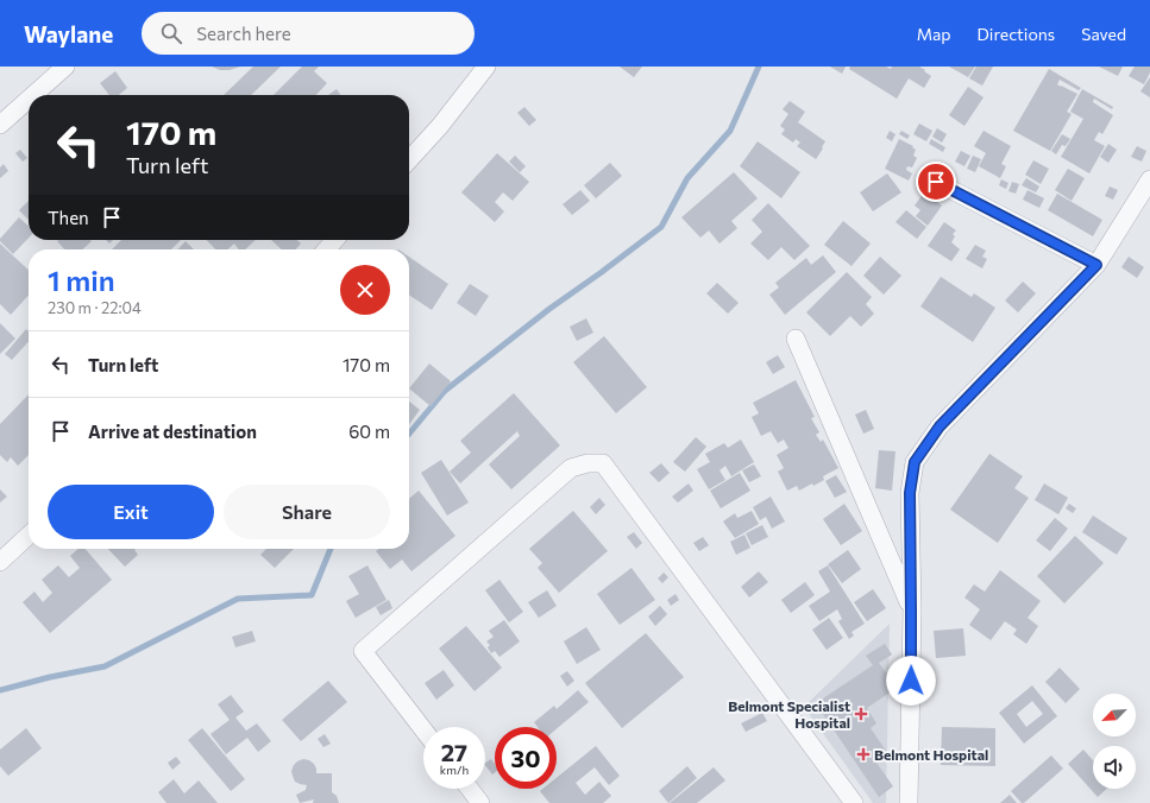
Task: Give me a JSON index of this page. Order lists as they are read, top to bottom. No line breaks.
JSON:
{"places":{"health":["Belmont Specialist Hospital","Belmont Hospital"]},"north":"bottom left","page":{"header":"Waylane","search":"Search here","nav":["Map","Directions","Saved"],"turn":["170 m","Turn left"],"then":"Then","heading":["1 min","230 m · 22:04"],"list":[{"name":"Turn left","value":"170 m"},{"name":"Arrive at destination","value":"60 m"}],"buttons":["Exit","Share"],"speed":"27 km/h","limit":"30"}}
